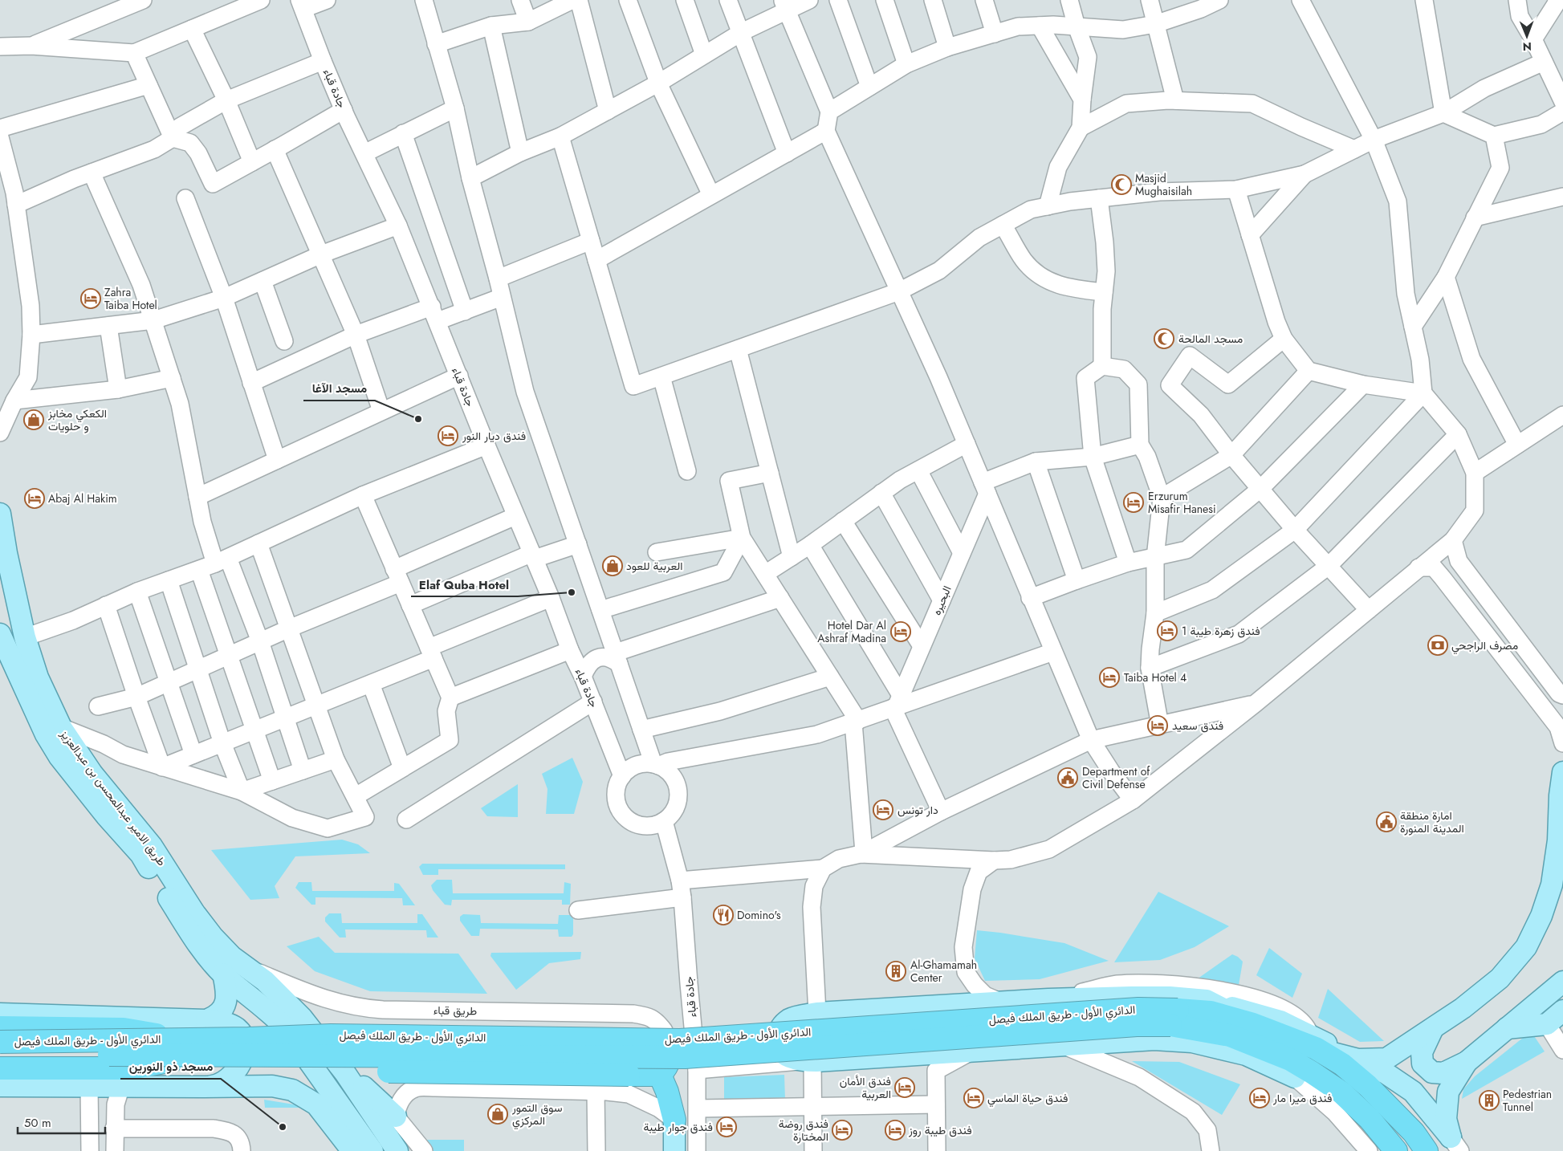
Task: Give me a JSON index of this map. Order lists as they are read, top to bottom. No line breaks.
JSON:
{"streets":{"highway":["الدائري الأول - طريق الملك فيصل"],"main road":["طريق الامير عبدالمحسن بن عبدالعزيز"],"street":["جادة قباء","البحيره","طريق قباء"]},"crossings":[["طريق الامير عبدالمحسن بن عبدالعزيز","طريق قباء"]],"places":{"mosque":["Masjid Mughaisilah","مسجد المالحة"],"hotel":["Zahra Taiba Hotel","فندق ديار النور","Abaj Al Hakim","Erzurum Misafir Hanesi","فندق زهرة طيبة 1","Hotel Dar Al Ashraf Madina","Taiba Hotel 4","فندق سعيد","دار تونس","فندق الأمان العربية","فندق حياة الماسي","فندق ميرا مار","فندق جوار طيبة","فندق روضة المختارة","فندق طيبة روز"],"other":["مسجد الآغا","Elaf Quba Hotel","مسجد ذو النورين"],"shop":["الكعكي مخابز و حلويات","العربية للعود","سوق التمور المركزي"],"bank":["مصرف الراجحي"],"public building":["Department of Civil Defense","امارة منطقة المدينة المنورة"],"restaurant":["Domino's"],"building":["Al-Ghamamah Center","Pedestrian Tunnel"]},"scale_bar":"50 m","north":"bottom"}
